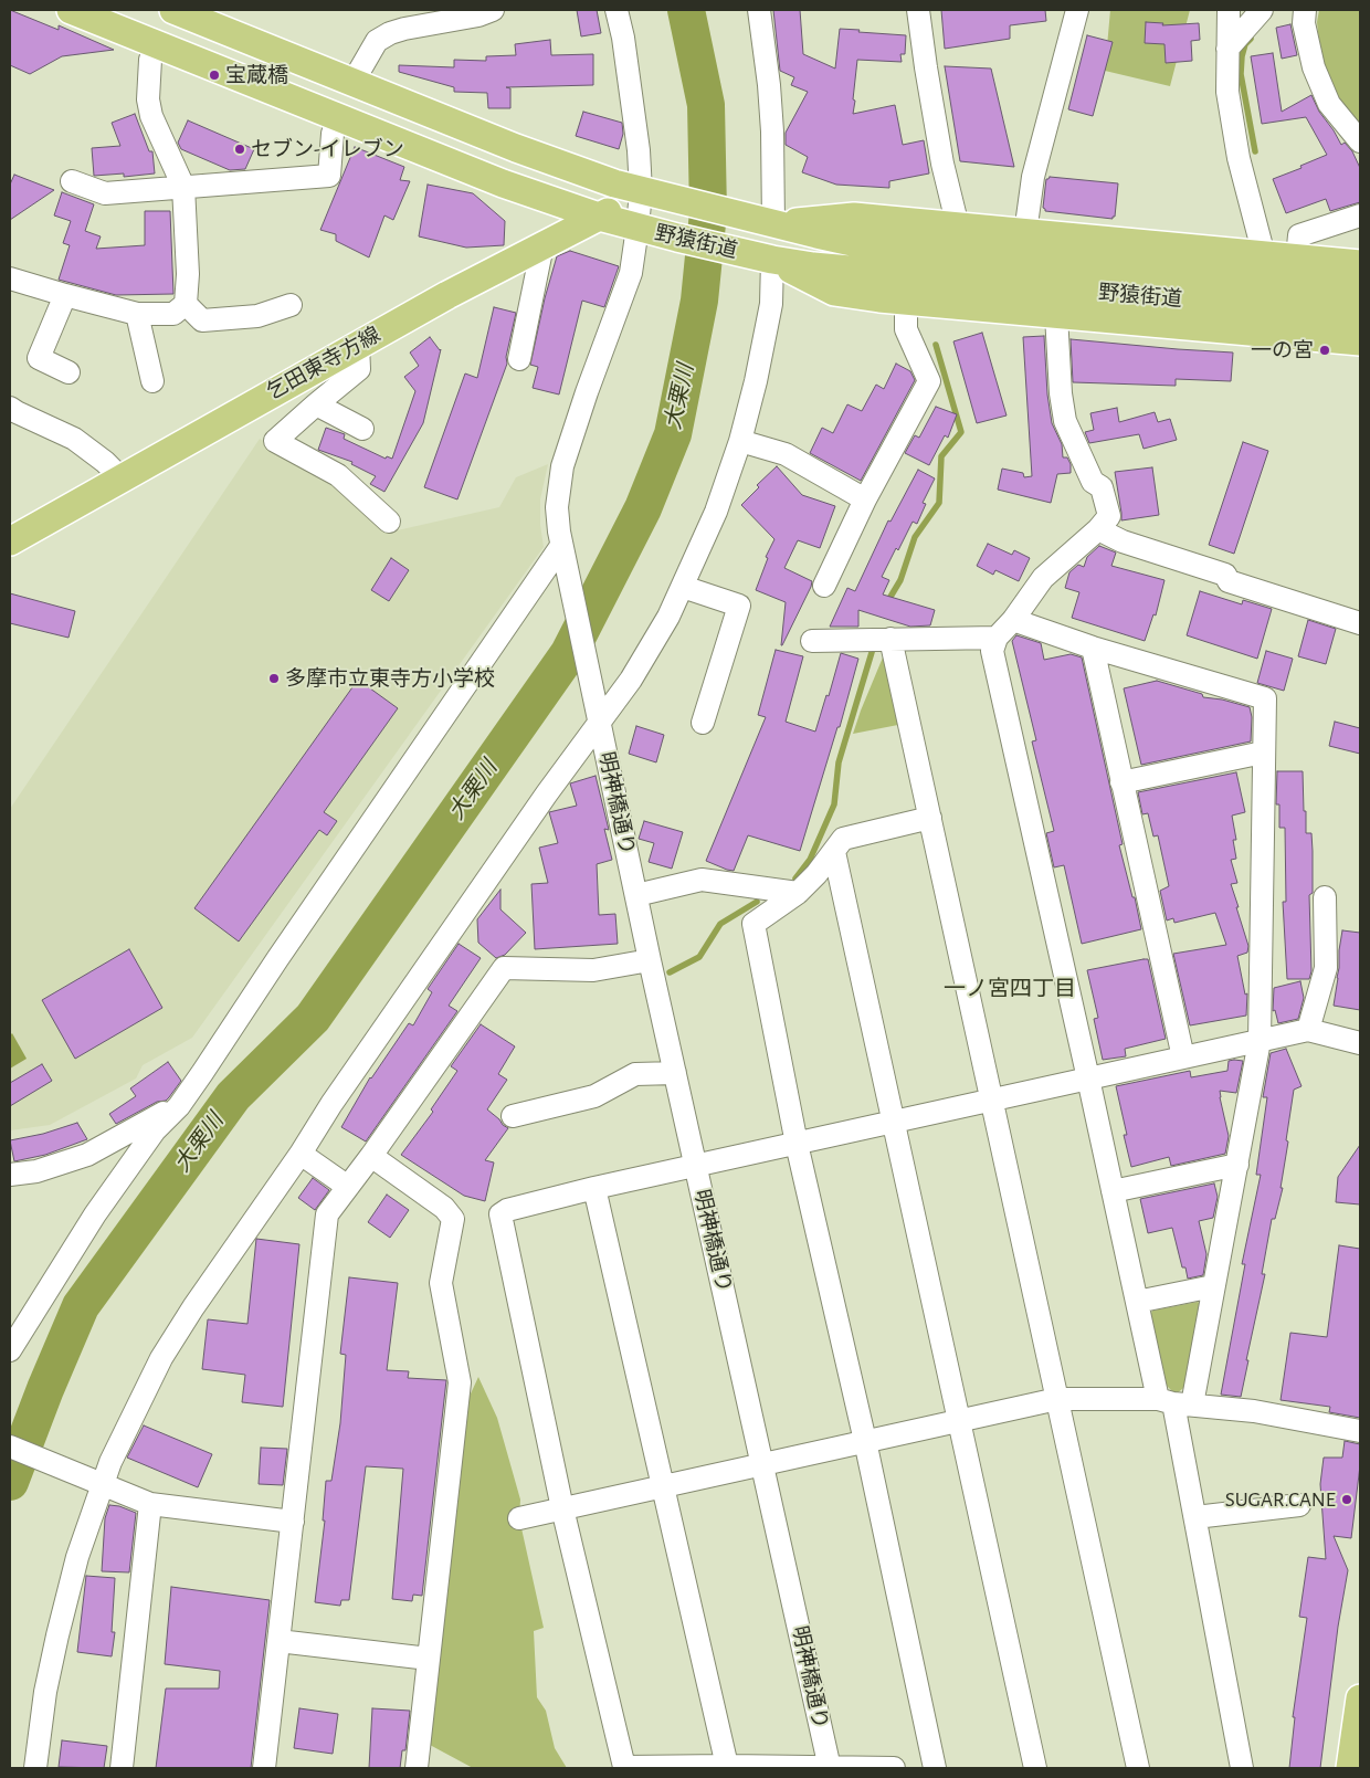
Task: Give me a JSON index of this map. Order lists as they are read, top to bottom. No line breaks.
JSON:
{"streets":{"main road":["野猿街道","乞田東寺方線"],"street":["明神橋通り"]},"crossings":[["野猿街道","乞田東寺方線"],["野猿街道","明神橋通り"],["乞田東寺方線","明神橋通り"]],"districts":["一ノ宮四丁目"],"water":["大栗川"],"places":["宝蔵橋","セブン-イレブン","一の宮","多摩市立東寺方小学校","SUGAR.CANE"]}
